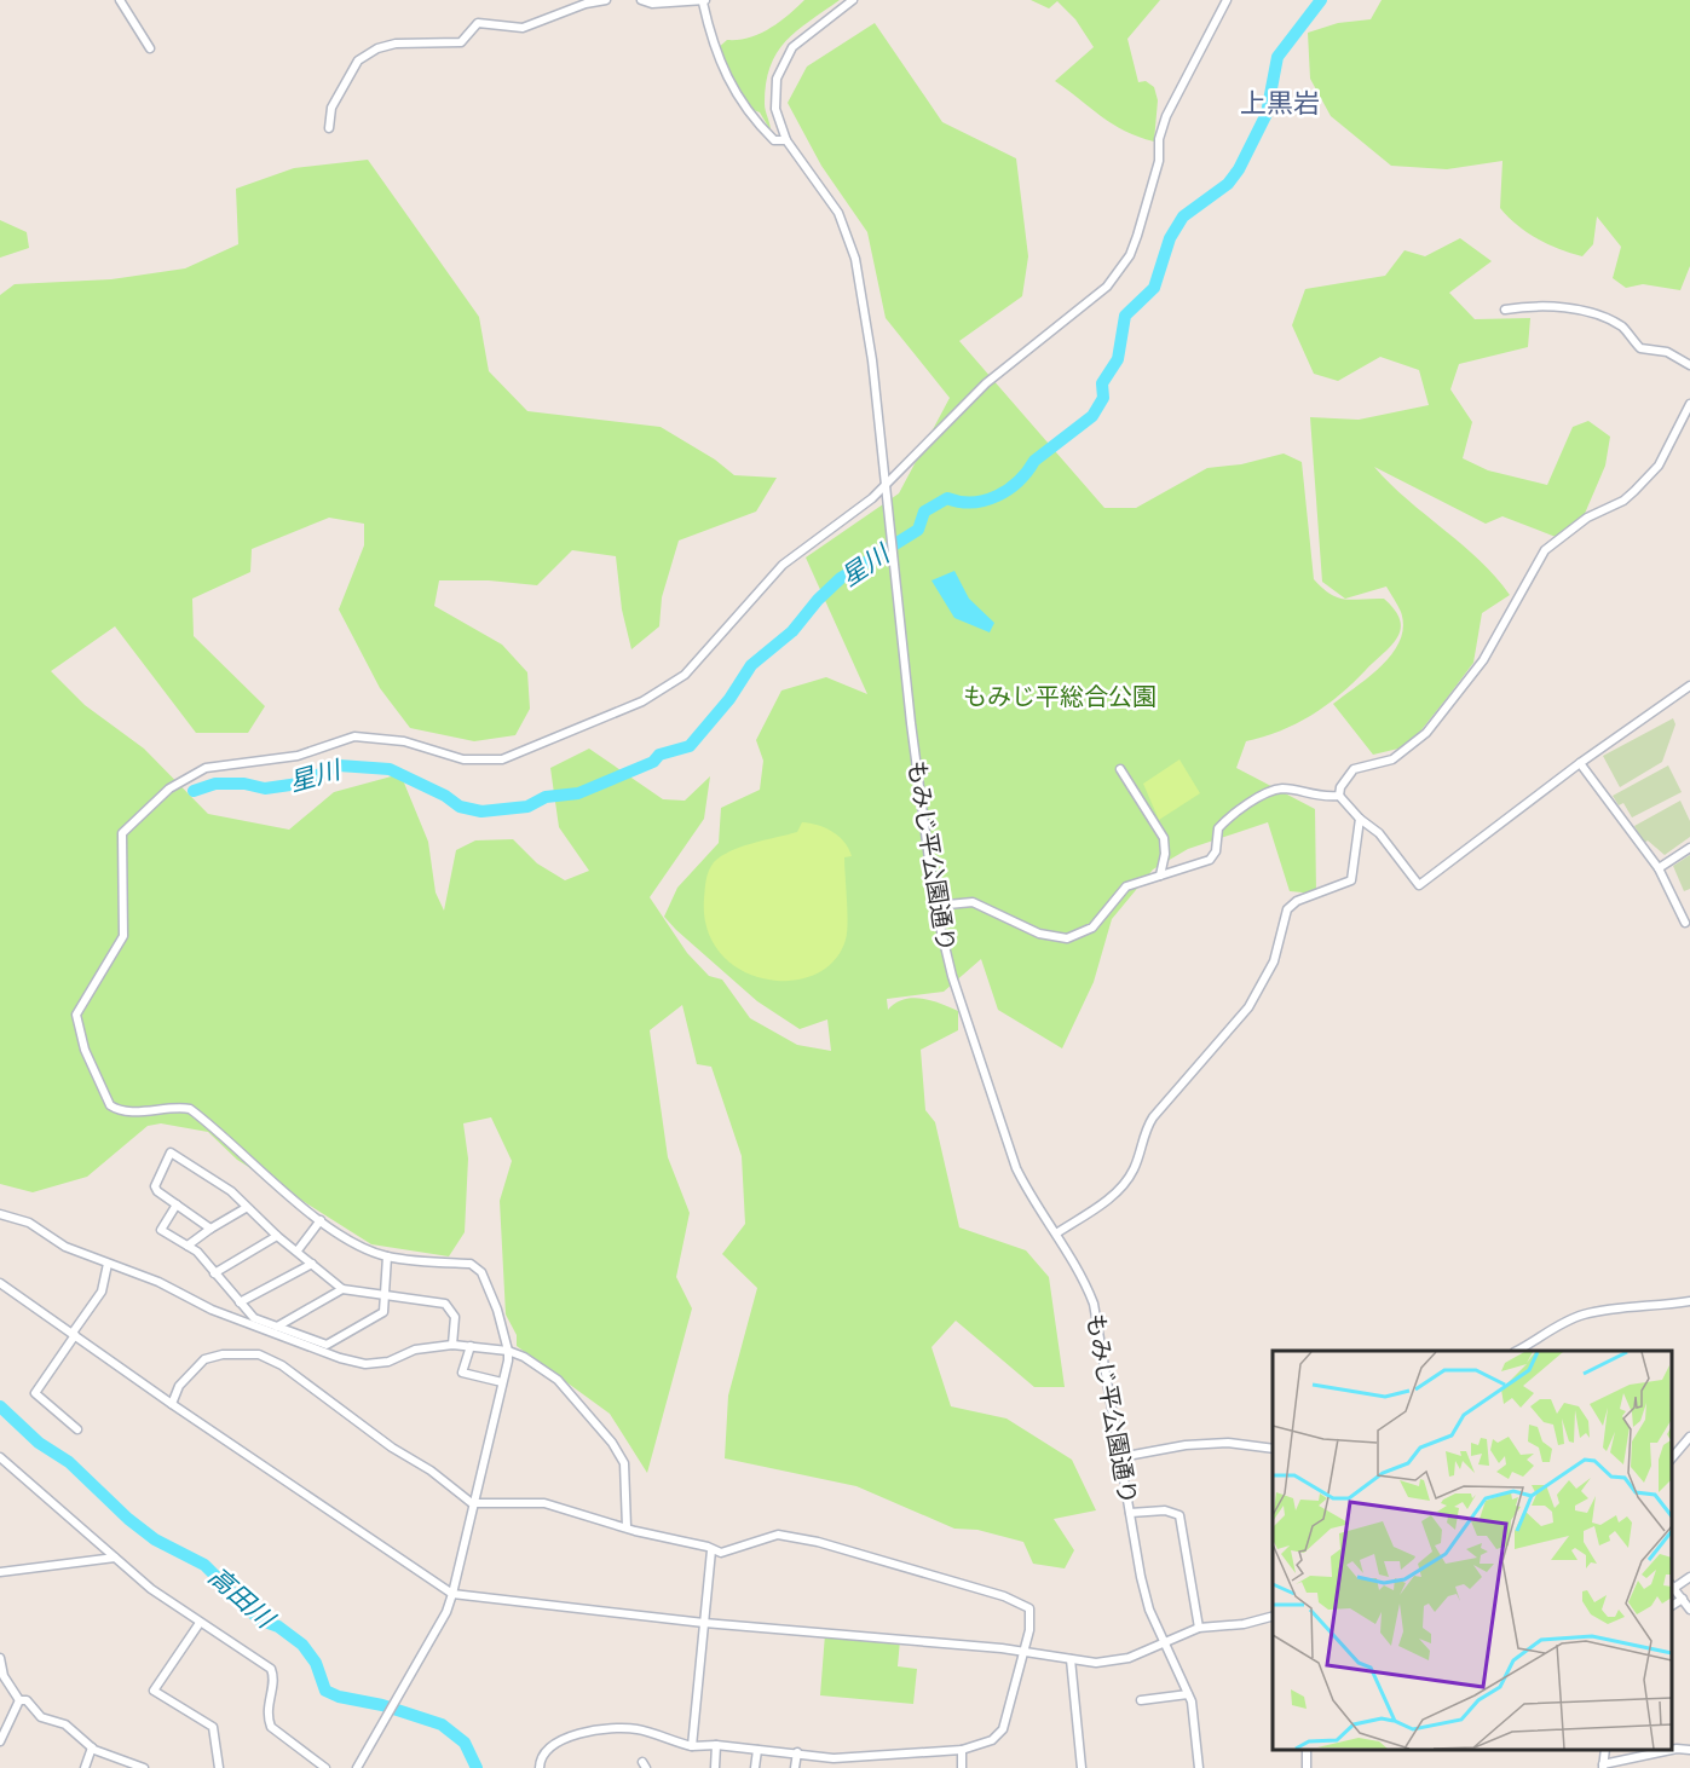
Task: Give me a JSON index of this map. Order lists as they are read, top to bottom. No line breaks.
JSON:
{"streets":{"street":["もみじ平公園通り"]},"districts":["上黒岩"],"water":["星川","高田川"],"parks":["もみじ平総合公園"]}
